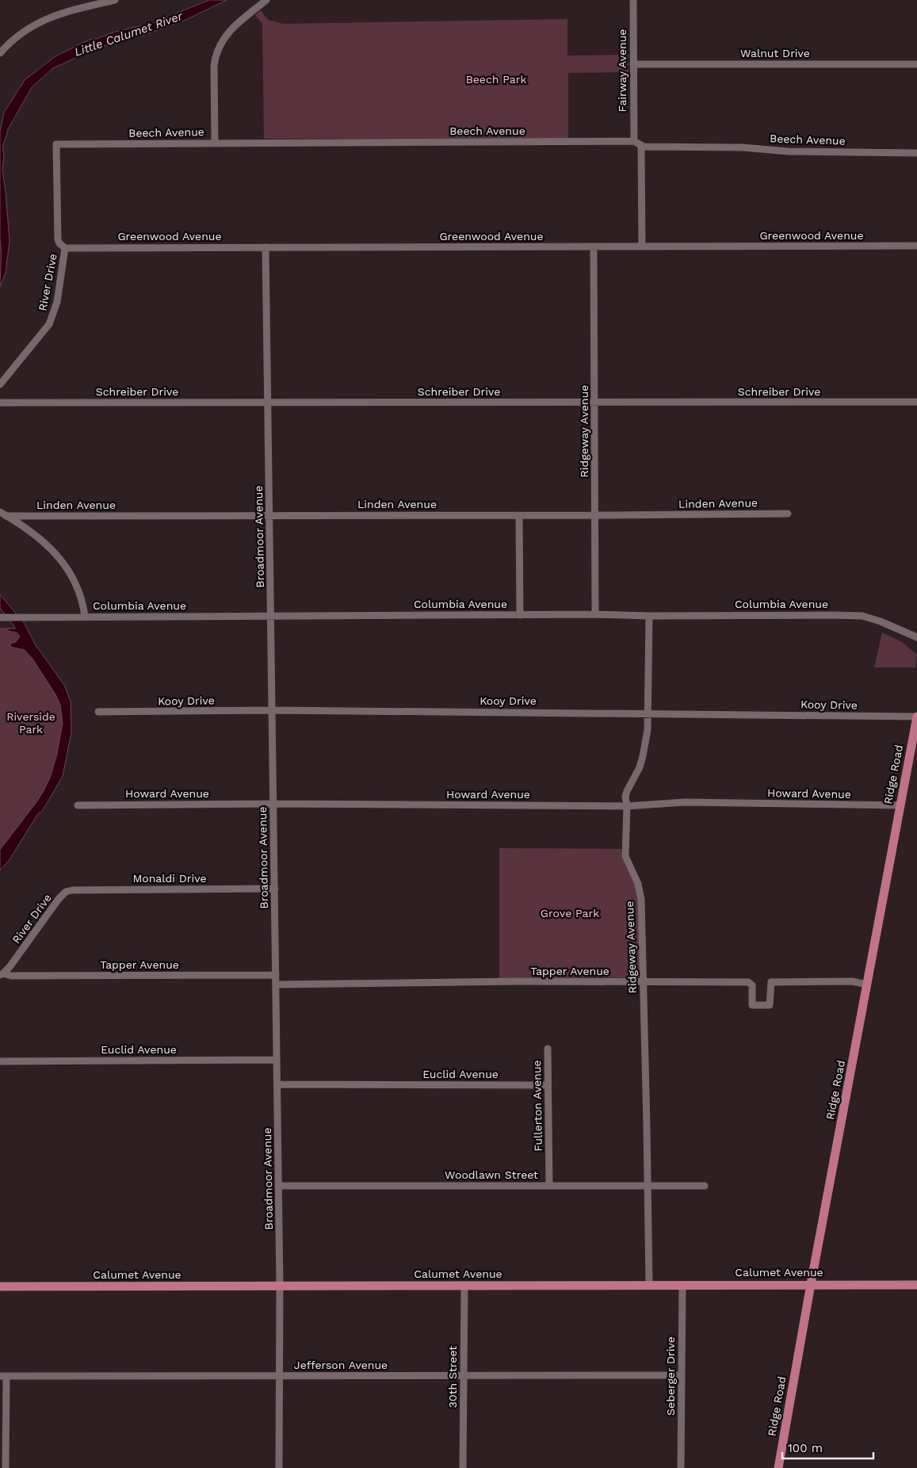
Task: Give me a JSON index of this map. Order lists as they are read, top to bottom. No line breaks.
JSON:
{"streets":{"main road":["Ridge Road","Calumet Avenue"],"street":["Walnut Drive","Fairway Avenue","Beech Avenue","Greenwood Avenue","River Drive","Schreiber Drive","Ridgeway Avenue","Linden Avenue","Broadmoor Avenue","Columbia Avenue","Kooy Drive","Howard Avenue","Monaldi Drive","Tapper Avenue","Euclid Avenue","Fullerton Avenue","Woodlawn Street","Jefferson Avenue","Seberger Drive","30th Street"]},"crossings":[["Walnut Drive","Fairway Avenue"],["Fairway Avenue","Beech Avenue"],["Beech Avenue","River Drive"],["Greenwood Avenue","River Drive"],["Greenwood Avenue","Ridgeway Avenue"],["Greenwood Avenue","Broadmoor Avenue"],["River Drive","Monaldi Drive"],["River Drive","Tapper Avenue"],["Schreiber Drive","Ridgeway Avenue"],["Schreiber Drive","Broadmoor Avenue"],["Ridgeway Avenue","Linden Avenue"],["Ridgeway Avenue","Columbia Avenue"],["Ridgeway Avenue","Kooy Drive"],["Ridgeway Avenue","Howard Avenue"],["Ridgeway Avenue","Tapper Avenue"],["Ridgeway Avenue","Woodlawn Street"],["Ridgeway Avenue","Calumet Avenue"],["Linden Avenue","Broadmoor Avenue"],["Broadmoor Avenue","Columbia Avenue"],["Broadmoor Avenue","Kooy Drive"],["Broadmoor Avenue","Howard Avenue"],["Broadmoor Avenue","Monaldi Drive"],["Broadmoor Avenue","Tapper Avenue"],["Broadmoor Avenue","Euclid Avenue"],["Broadmoor Avenue","Woodlawn Street"],["Broadmoor Avenue","Calumet Avenue"],["Broadmoor Avenue","Jefferson Avenue"],["Kooy Drive","Ridge Road"],["Ridge Road","Howard Avenue"],["Ridge Road","Tapper Avenue"],["Ridge Road","Calumet Avenue"],["Euclid Avenue","Fullerton Avenue"],["Fullerton Avenue","Woodlawn Street"],["Calumet Avenue","Seberger Drive"],["Calumet Avenue","30th Street"],["Jefferson Avenue","Seberger Drive"],["Jefferson Avenue","30th Street"]],"water":["Little Calumet River"],"parks":["Beech Park","Riverside Park","Grove Park"],"scale_bar":"100 m"}
